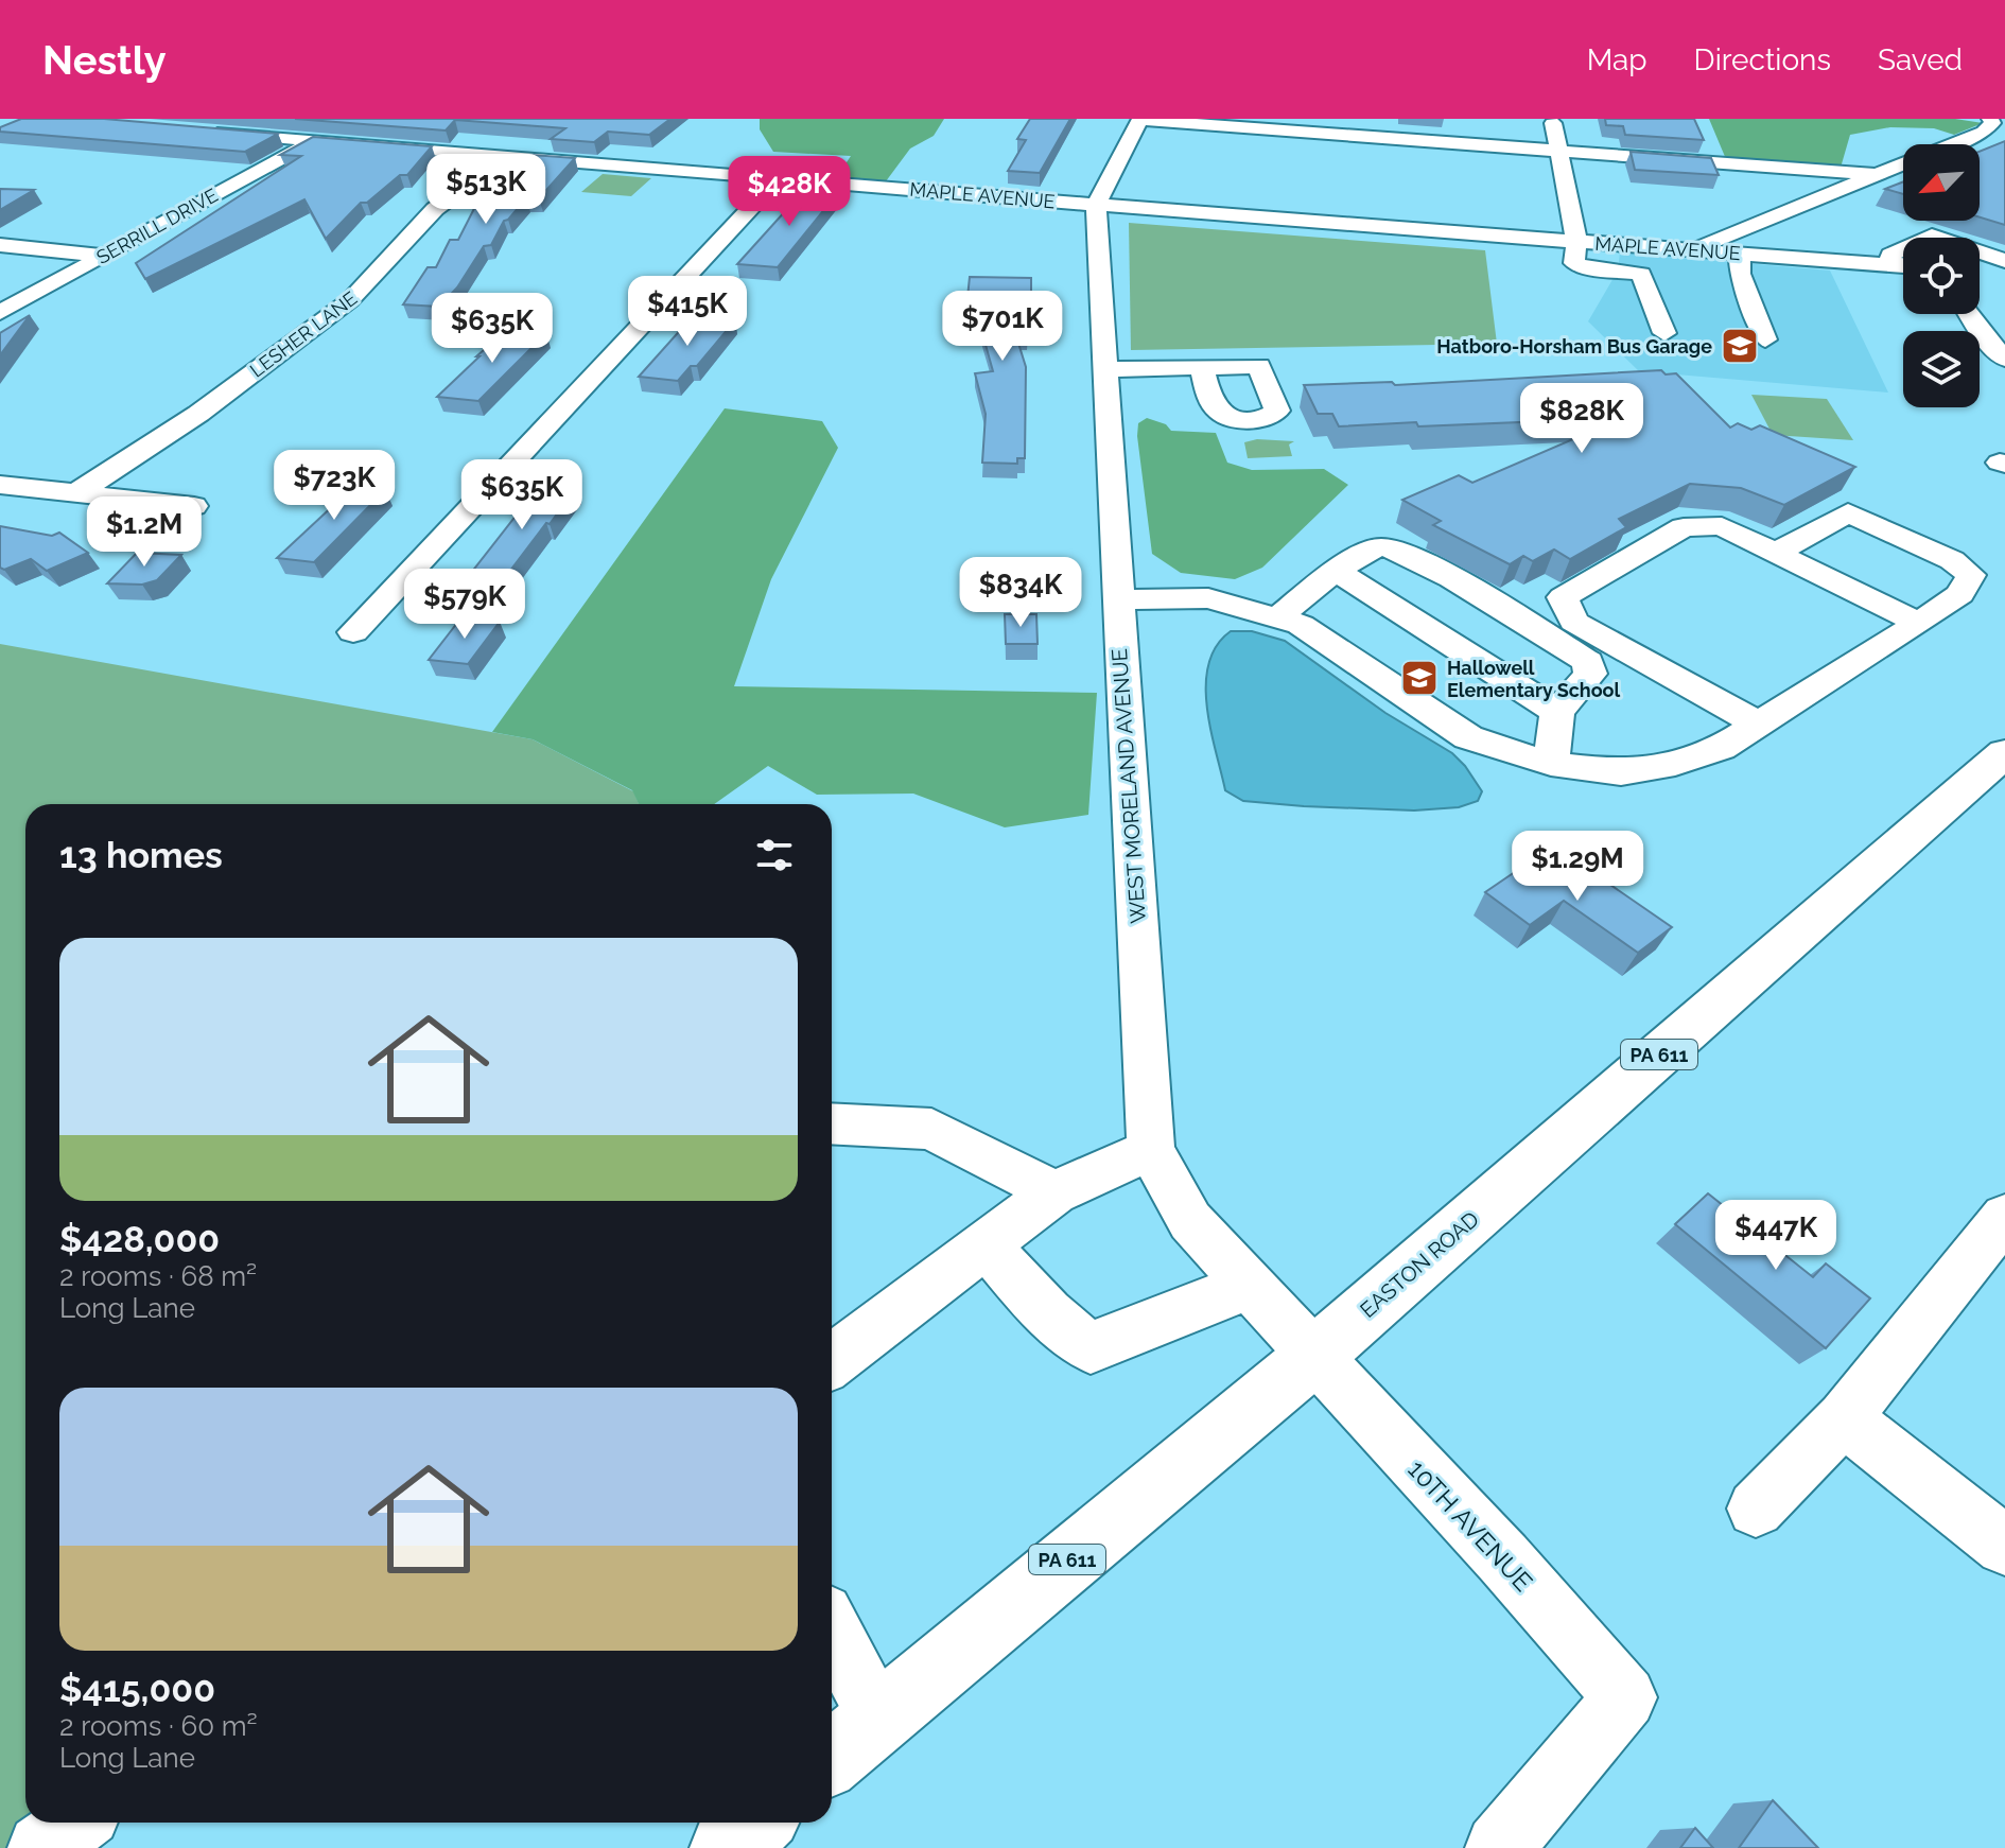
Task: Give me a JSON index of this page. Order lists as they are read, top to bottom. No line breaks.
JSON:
{"streets":{"highway":["PA 611","EASTON ROAD"],"street":["MAPLE AVENUE","SERRILL DRIVE","LESHER LANE","WEST MORELAND AVENUE","10TH AVENUE"]},"crossings":[["MAPLE AVENUE","SERRILL DRIVE"],["MAPLE AVENUE","LESHER LANE"],["MAPLE AVENUE","WEST MORELAND AVENUE"],["WEST MORELAND AVENUE","EASTON ROAD"],["WEST MORELAND AVENUE","10TH AVENUE"],["EASTON ROAD","10TH AVENUE"]],"places":{"school or university":["Hatboro-Horsham Bus Garage","Hallowell Elementary School"]},"north":"bottom left","page":{"header":"Nestly","nav":["Map","Directions","Saved"],"price":["$513K","$428K","$415K","$701K","$635K","$828K","$723K","$635K","$1.2M","$834K","$579K","$1.29M","$447K"],"heading":"13 homes","list":[{"name":"$428,000","note":"2 rooms · 68 m² · Long Lane"},{"name":"$415,000","note":"2 rooms · 60 m² · Long Lane"}]}}
